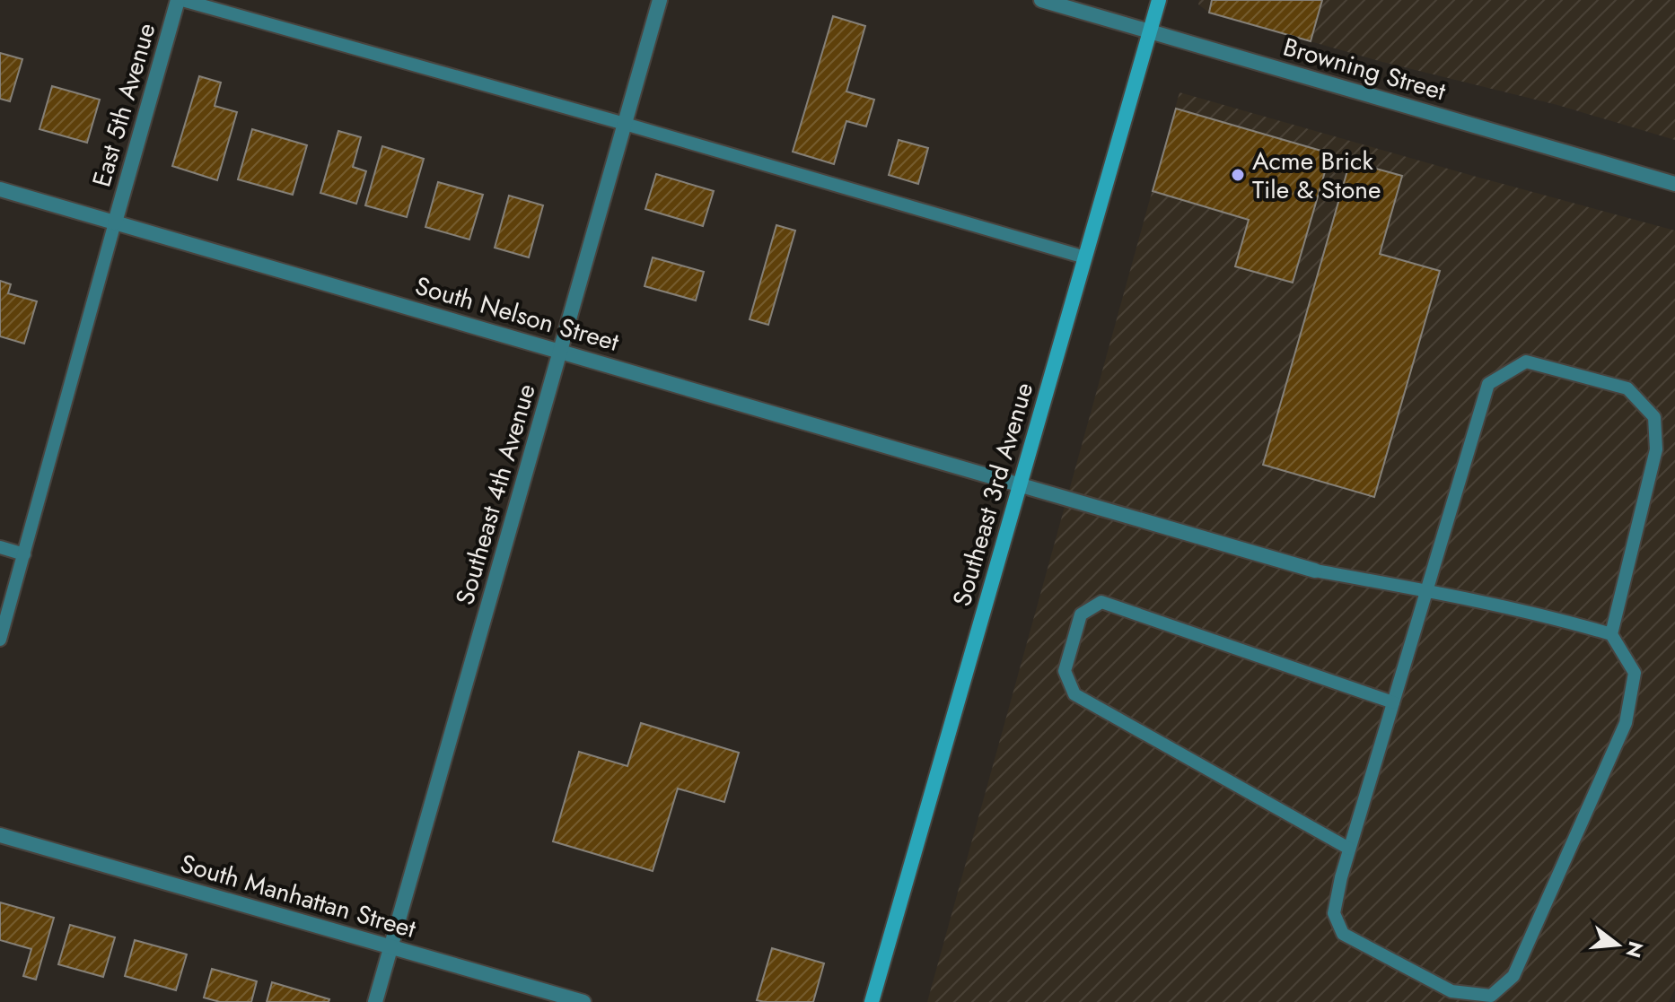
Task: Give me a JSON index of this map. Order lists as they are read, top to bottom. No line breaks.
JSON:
{"streets":{"main road":["Southeast 3rd Avenue"],"street":["Browning Street","East 5th Avenue","South Nelson Street","Southeast 4th Avenue","South Manhattan Street"]},"crossings":[["Browning Street","Southeast 3rd Avenue"],["East 5th Avenue","South Nelson Street"],["South Nelson Street","Southeast 4th Avenue"],["South Nelson Street","Southeast 3rd Avenue"],["Southeast 4th Avenue","South Manhattan Street"]],"places":["Acme Brick Tile & Stone"],"north":"right"}
